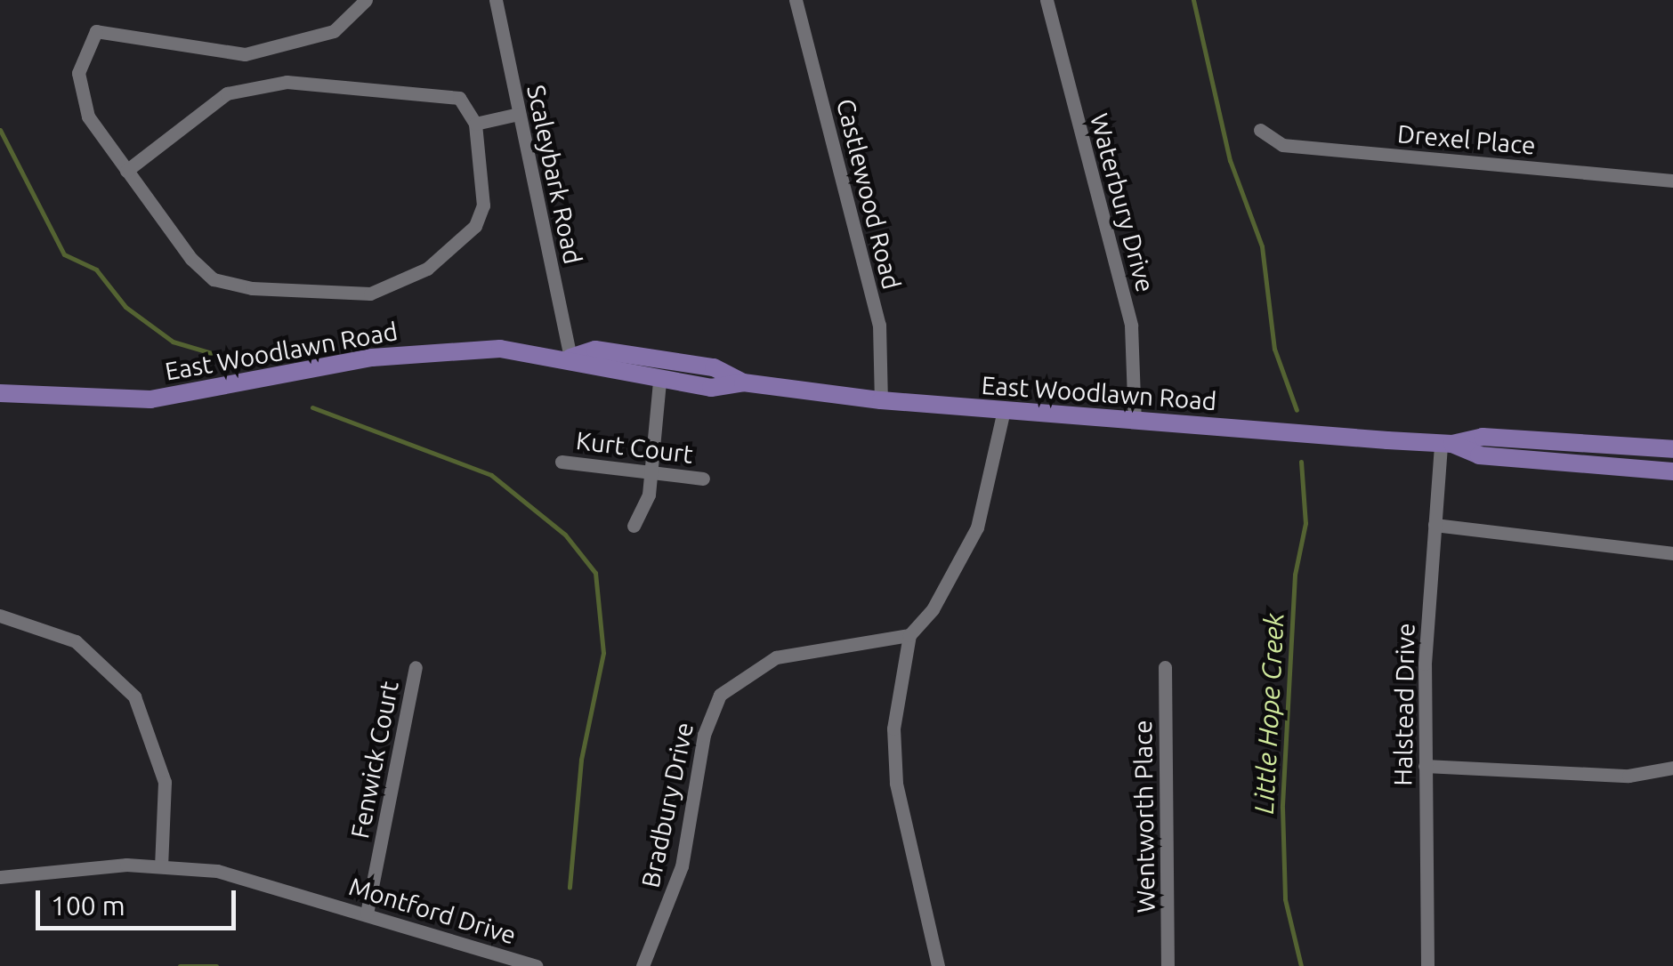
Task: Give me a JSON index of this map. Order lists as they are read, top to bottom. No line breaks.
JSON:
{"streets":{"main road":["East Woodlawn Road"],"street":["Drexel Place","Scaleybark Road","Castlewood Road","Waterbury Drive","Kurt Court","Halstead Drive","Fenwick Court","Bradbury Drive","Wentworth Place","Montford Drive"]},"crossings":[["Scaleybark Road","East Woodlawn Road"],["Castlewood Road","East Woodlawn Road"],["Waterbury Drive","East Woodlawn Road"],["East Woodlawn Road","Halstead Drive"],["Fenwick Court","Montford Drive"]],"water":["Little Hope Creek"],"scale_bar":"100 m"}
